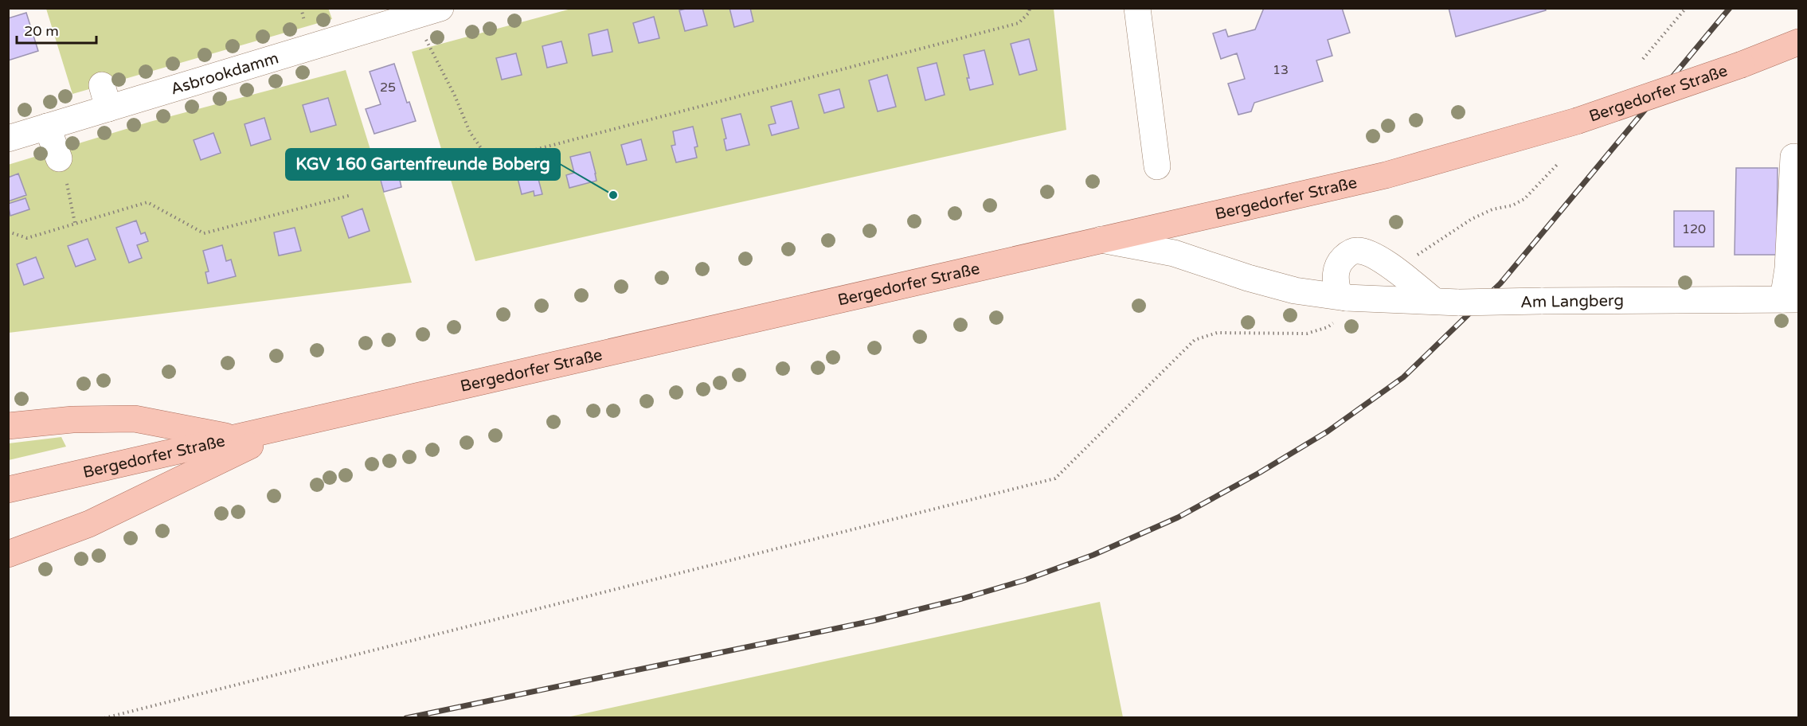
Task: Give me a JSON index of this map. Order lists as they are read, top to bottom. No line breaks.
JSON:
{"streets":{"main road":["Bergedorfer Straße"],"street":["Asbrookdamm","Am Langberg"]},"crossings":[["Bergedorfer Straße","Am Langberg"]],"places":["KGV 160 Gartenfreunde Boberg"],"house_numbers":["13","25","120"],"scale_bar":"20 m"}
